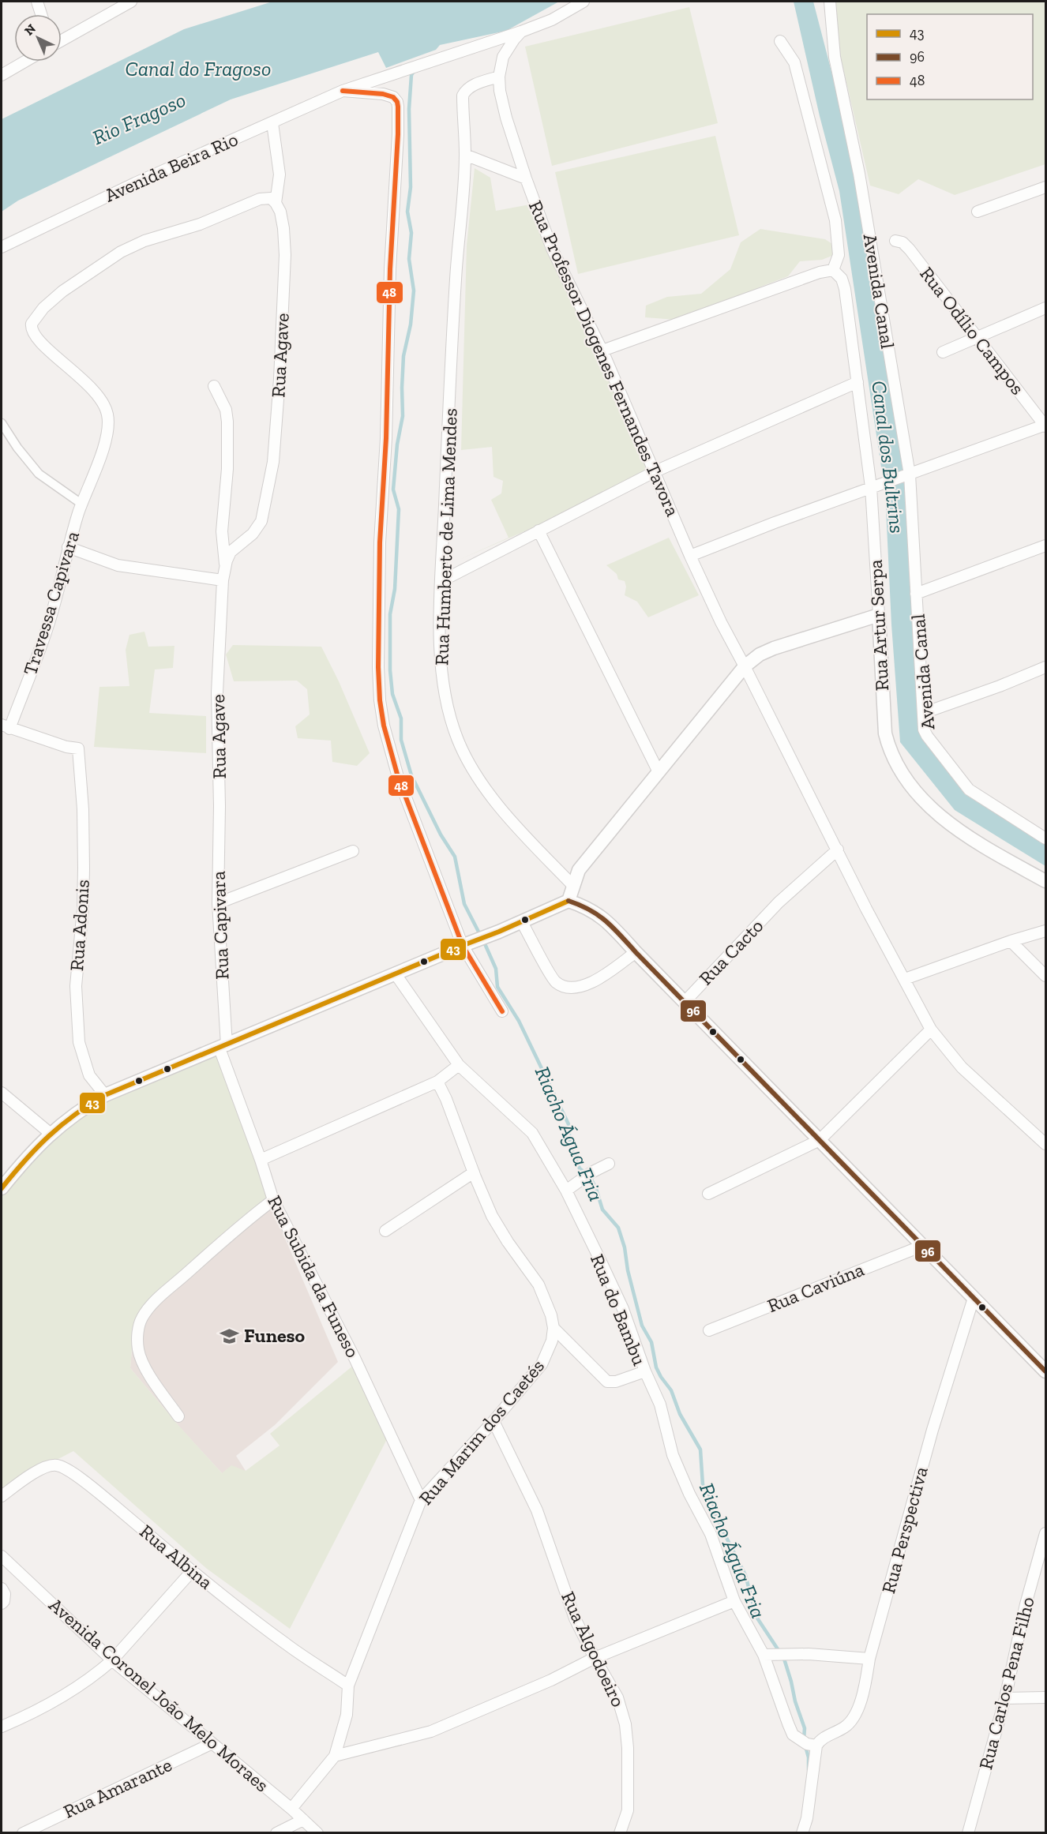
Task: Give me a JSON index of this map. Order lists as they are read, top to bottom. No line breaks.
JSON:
{"streets":{"street":["Avenida Beira Rio","Avenida Canal","Rua Odílio Campos","Rua Agave","Rua Professor Diogenes Fernandes Tavora","Rua Humberto de Lima Mendes","Travessa Capivara","Rua Artur Serpa","Rua Adonis","Rua Capivara","Rua Cacto","Rua Subida da Funeso","Rua Caviúna","Rua do Bambu","Rua Marim dos Caetés","Rua Perspectiva","Rua Albina","Rua Algodoeiro","Rua Carlos Pena Filho","Avenida Coronel João Melo Moraes","Rua Amarante"]},"crossings":[["Avenida Beira Rio","Rua Professor Diogenes Fernandes Tavora"],["Rua Agave","Travessa Capivara"],["Rua Agave","Rua Capivara"],["Rua Professor Diogenes Fernandes Tavora","Rua Humberto de Lima Mendes"],["Rua Professor Diogenes Fernandes Tavora","Rua Cacto"],["Travessa Capivara","Rua Adonis"],["Rua Capivara","Rua Subida da Funeso"],["Rua Subida da Funeso","Rua Marim dos Caetés"],["Rua do Bambu","Rua Marim dos Caetés"],["Rua Marim dos Caetés","Rua Albina"],["Rua Marim dos Caetés","Rua Algodoeiro"],["Rua Marim dos Caetés","Avenida Coronel João Melo Moraes"],["Avenida Coronel João Melo Moraes","Rua Amarante"]],"water":["Canal do Fragoso","Rio Fragoso","Canal dos Bultrins","Riacho Água Fria"],"places":{"school or university":["Funeso"]},"lines":["transit line 48","transit line 43","transit line 96"],"legend":["43","96","48"],"north":"top left"}
